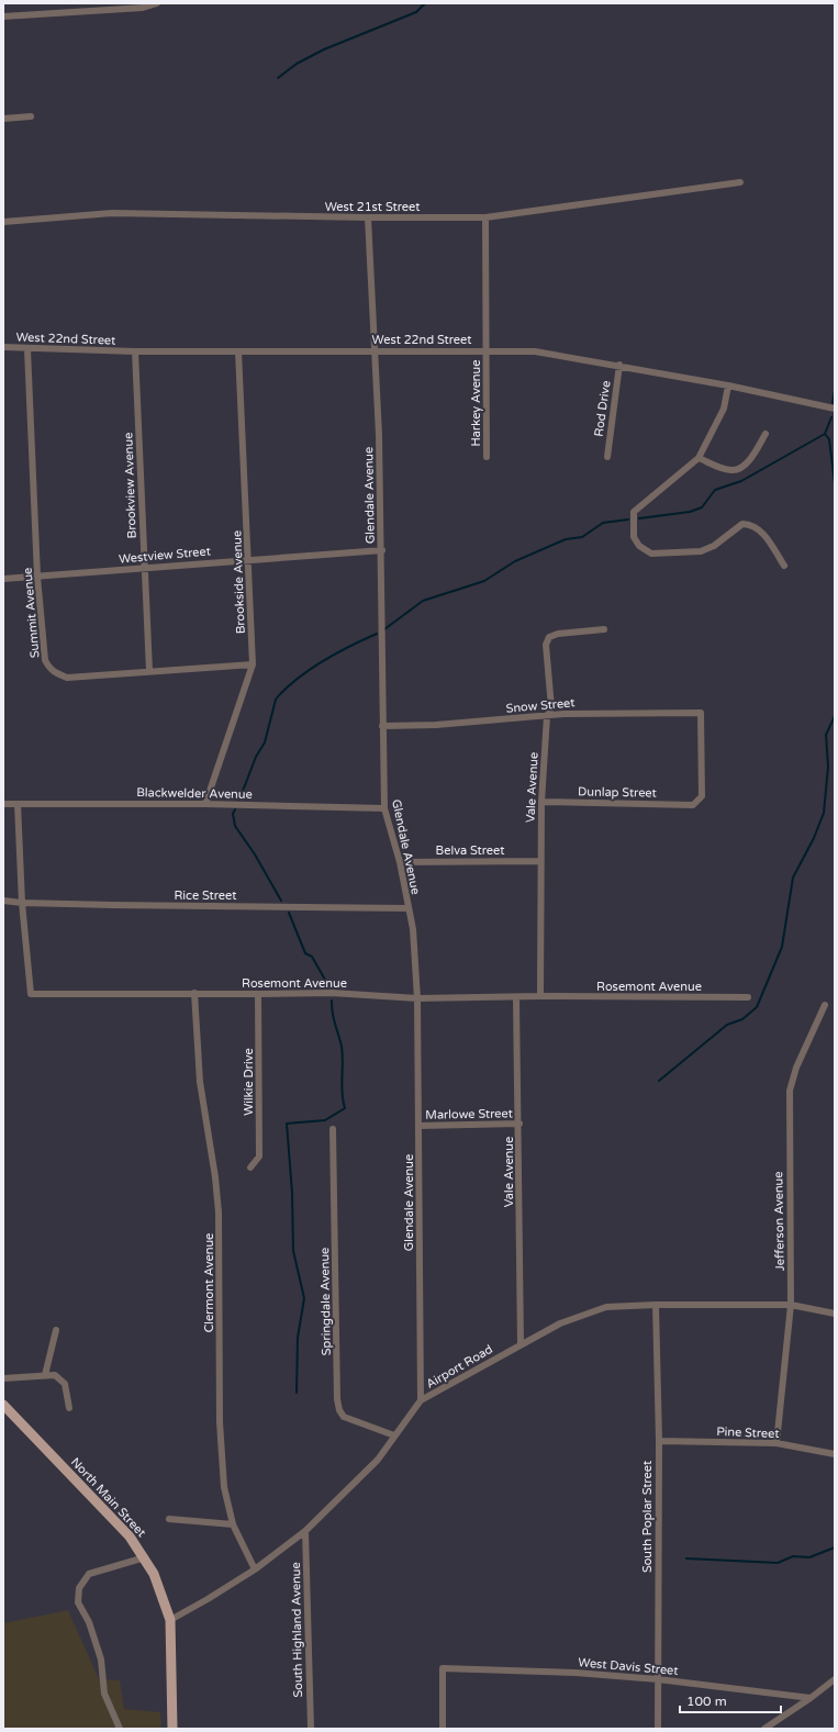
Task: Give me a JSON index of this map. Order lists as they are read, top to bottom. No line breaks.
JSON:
{"streets":{"main road":["North Main Street"],"street":["West 21st Street","West 22nd Street","Harkey Avenue","Rod Drive","Brookview Avenue","Glendale Avenue","Westview Street","Brookside Avenue","Summit Avenue","Snow Street","Vale Avenue","Dunlap Street","Blackwelder Avenue","Belva Street","Rice Street","Rosemont Avenue","Wilkie Drive","Marlowe Street","Jefferson Avenue","Clermont Avenue","Springdale Avenue","Airport Road","Pine Street","South Poplar Street","South Highland Avenue","West Davis Street"]},"crossings":[["West 21st Street","Harkey Avenue"],["West 21st Street","Glendale Avenue"],["West 22nd Street","Harkey Avenue"],["West 22nd Street","Rod Drive"],["West 22nd Street","Brookview Avenue"],["West 22nd Street","Glendale Avenue"],["West 22nd Street","Brookside Avenue"],["West 22nd Street","Summit Avenue"],["Brookview Avenue","Westview Street"],["Brookview Avenue","Summit Avenue"],["Glendale Avenue","Westview Street"],["Glendale Avenue","Snow Street"],["Glendale Avenue","Blackwelder Avenue"],["Glendale Avenue","Belva Street"],["Glendale Avenue","Rice Street"],["Glendale Avenue","Rosemont Avenue"],["Glendale Avenue","Marlowe Street"],["Glendale Avenue","Airport Road"],["Westview Street","Brookside Avenue"],["Westview Street","Summit Avenue"],["Brookside Avenue","Summit Avenue"],["Brookside Avenue","Blackwelder Avenue"],["Snow Street","Vale Avenue"],["Snow Street","Dunlap Street"],["Vale Avenue","Dunlap Street"],["Vale Avenue","Belva Street"],["Vale Avenue","Rosemont Avenue"],["Vale Avenue","Marlowe Street"],["Vale Avenue","Airport Road"],["Blackwelder Avenue","Rosemont Avenue"],["Rice Street","Rosemont Avenue"],["Rosemont Avenue","Wilkie Drive"],["Rosemont Avenue","Clermont Avenue"],["Jefferson Avenue","Airport Road"],["Jefferson Avenue","Pine Street"],["Clermont Avenue","Airport Road"],["Springdale Avenue","Airport Road"],["Airport Road","North Main Street"],["Airport Road","South Poplar Street"],["Airport Road","South Highland Avenue"],["Pine Street","South Poplar Street"],["South Poplar Street","West Davis Street"]],"scale_bar":"100 m"}
